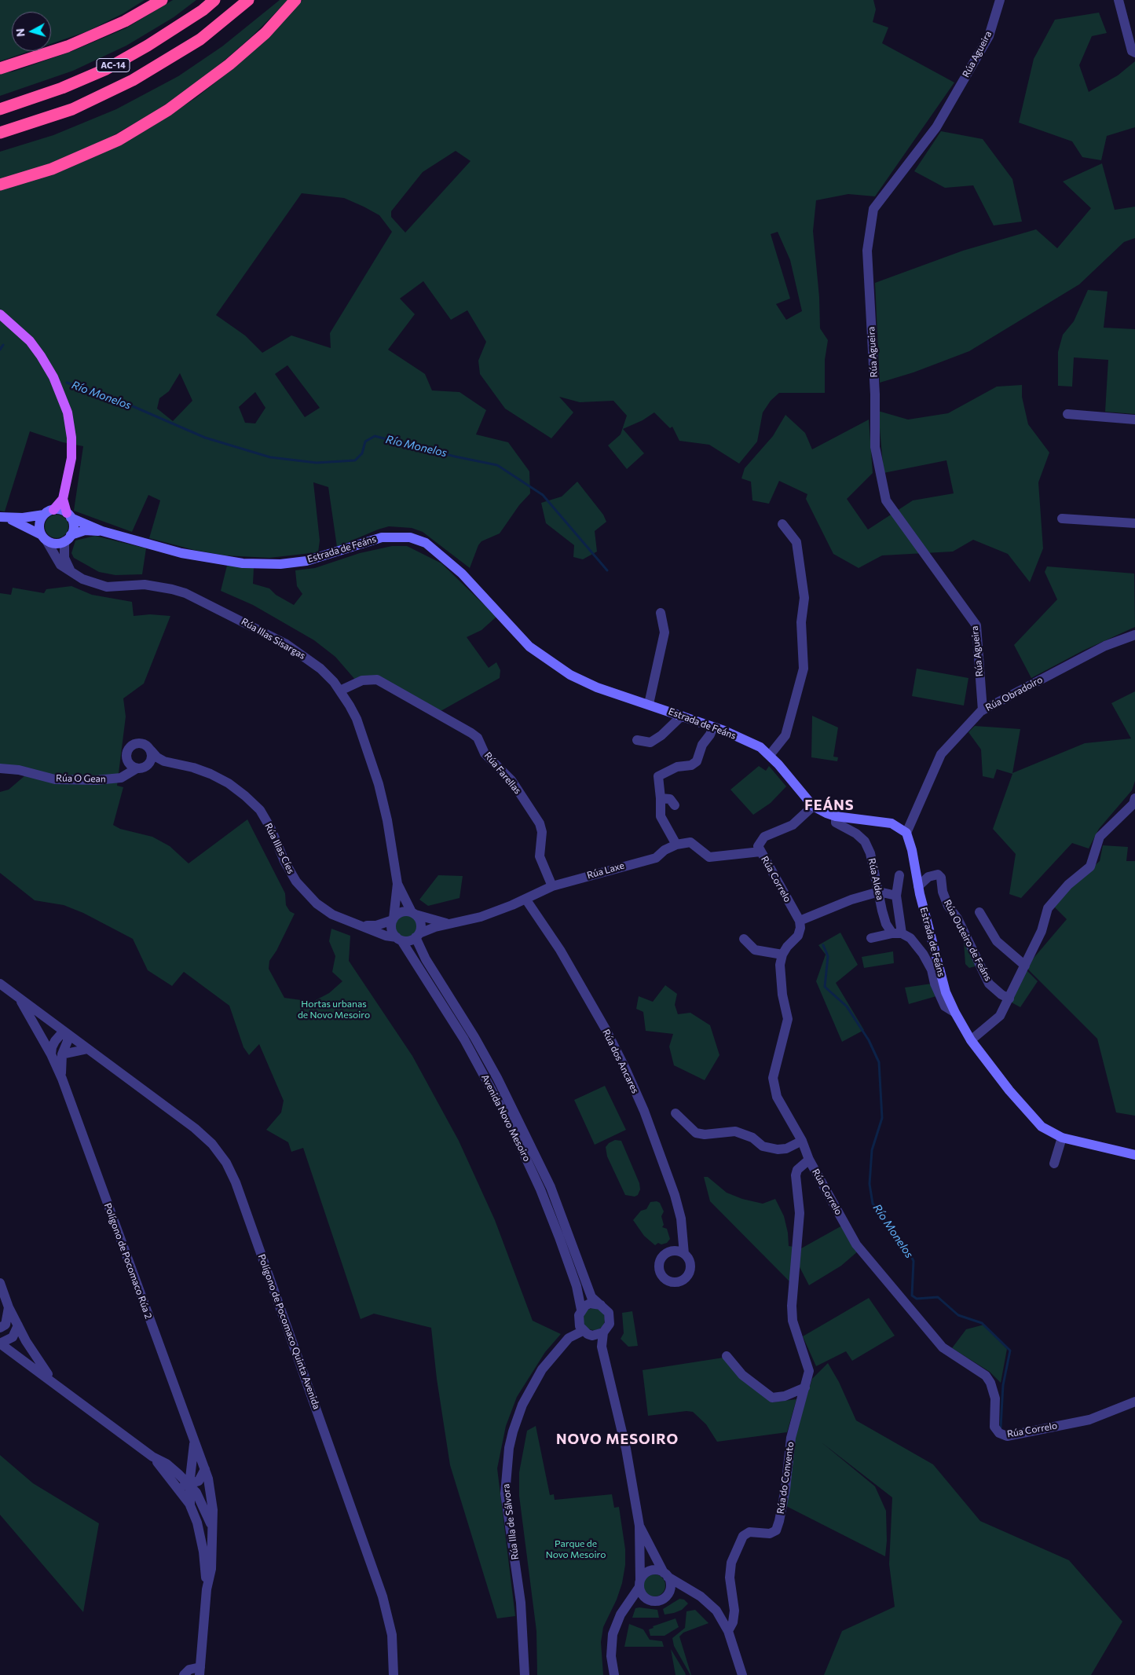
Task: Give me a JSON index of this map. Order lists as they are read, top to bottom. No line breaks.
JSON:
{"streets":{"highway":["AC-14"],"street":["Rúa Agueira","Estrada de Feáns","Rúa Illas Sisargas","Rúa Obradoiro","Rúa Farellas","Rúa O Gean","Rúa Illas Cíes","Rúa Laxe","Rúa Correlo","Rúa Aldea","Rúa Outeiro de Feáns","Rúa dos Ancares","Avenida Novo Mesoiro","Polígono de Pocomaco Rúa 2","Polígono de Pocomaco Quinta Avenida","Rúa do Convento","Rúa Illa de Sálvora"]},"crossings":[["Rúa Agueira","Rúa Obradoiro"],["Estrada de Feáns","Rúa Illas Sisargas"],["Estrada de Feáns","Rúa Obradoiro"],["Estrada de Feáns","Rúa Correlo"],["Estrada de Feáns","Rúa Aldea"],["Estrada de Feáns","Rúa Outeiro de Feáns"],["Rúa Illas Sisargas","Rúa Farellas"],["Rúa Illas Sisargas","Rúa Illas Cíes"],["Rúa Illas Sisargas","Rúa Laxe"],["Rúa Illas Sisargas","Avenida Novo Mesoiro"],["Rúa Farellas","Rúa Laxe"],["Rúa O Gean","Rúa Illas Cíes"],["Rúa Illas Cíes","Rúa Laxe"],["Rúa Illas Cíes","Avenida Novo Mesoiro"],["Rúa Laxe","Rúa dos Ancares"],["Rúa Laxe","Avenida Novo Mesoiro"],["Rúa Correlo","Rúa do Convento"],["Avenida Novo Mesoiro","Rúa Illa de Sálvora"],["Polígono de Pocomaco Rúa 2","Polígono de Pocomaco Quinta Avenida"]],"districts":["FEÁNS","NOVO MESOIRO"],"water":["Río Monelos"],"parks":["Hortas urbanas de Novo Mesoiro","Parque de Novo Mesoiro"],"north":"left"}
